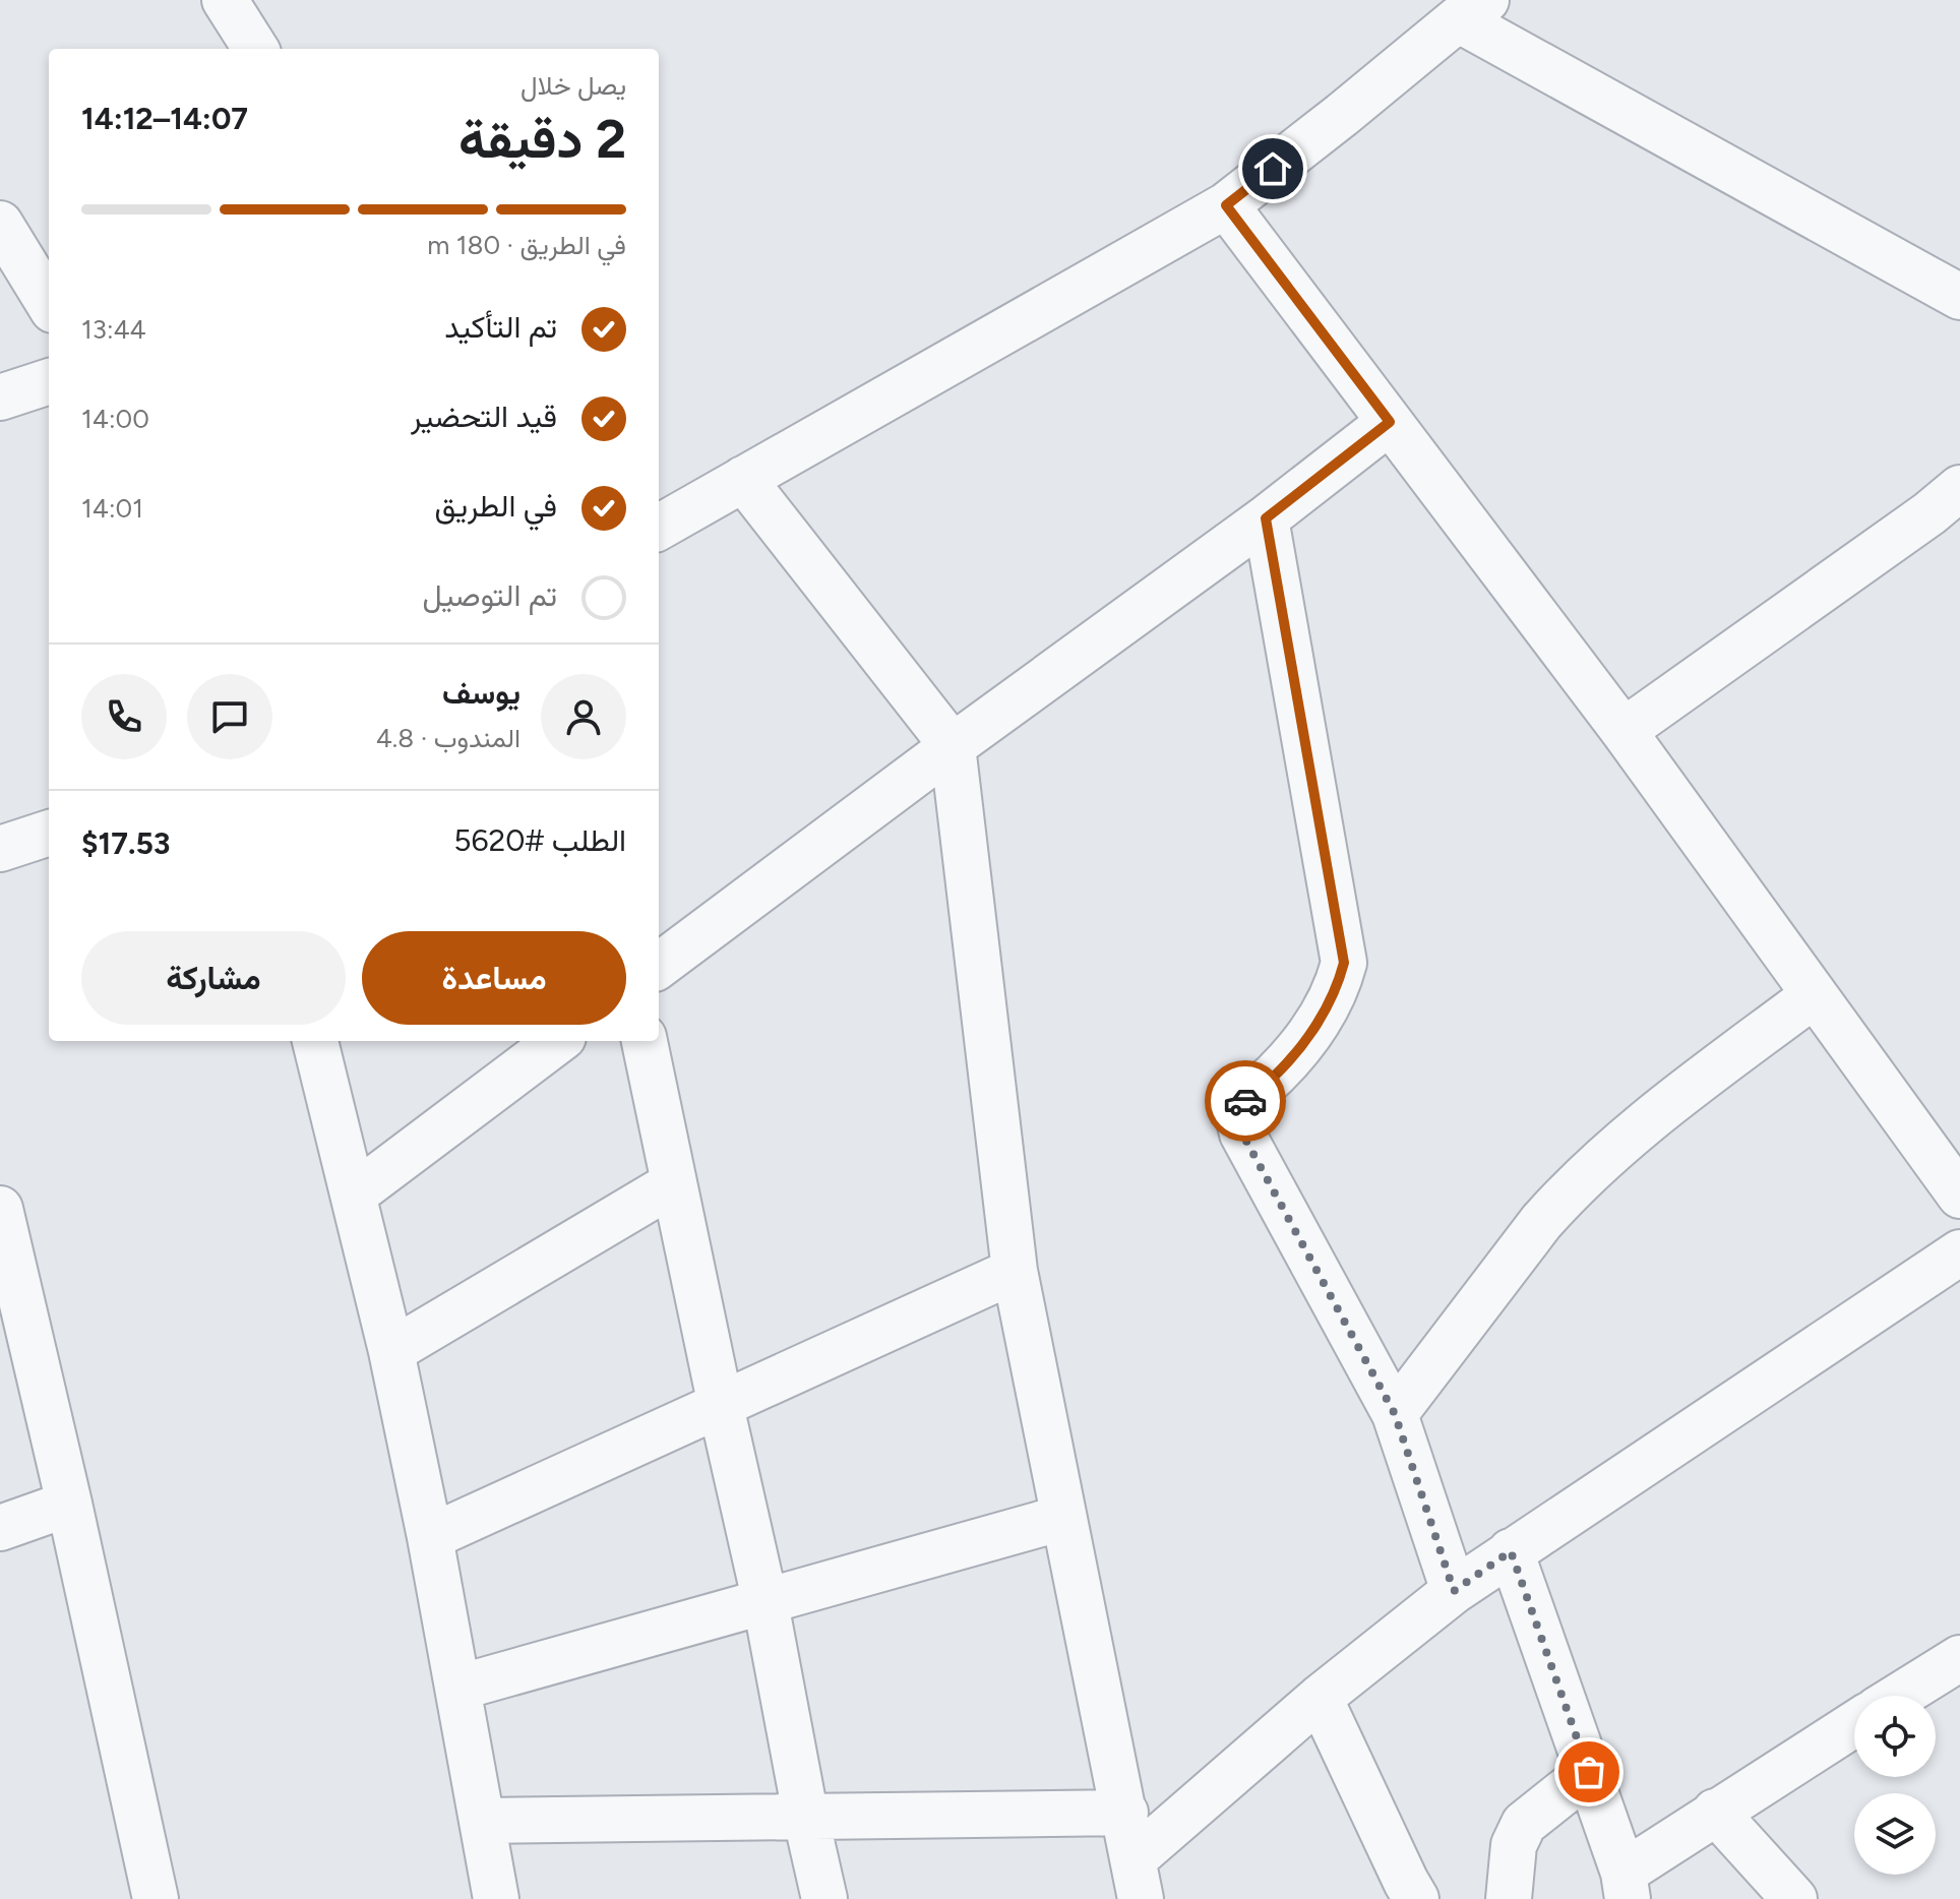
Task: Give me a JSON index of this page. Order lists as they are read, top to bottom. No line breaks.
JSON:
{"page":{"heading":["2 دقيقة","يصل خلال","14:07–14:12"],"panel":["يوسف","المندوب · 4.8","الطلب #5620","$17.53"],"bar":"في الطريق · 180 m","list":[["تم التأكيد","13:44"],["قيد التحضير","14:00"],["في الطريق","14:01"],"تم التوصيل"],"buttons":["مساعدة","مشاركة"]}}
